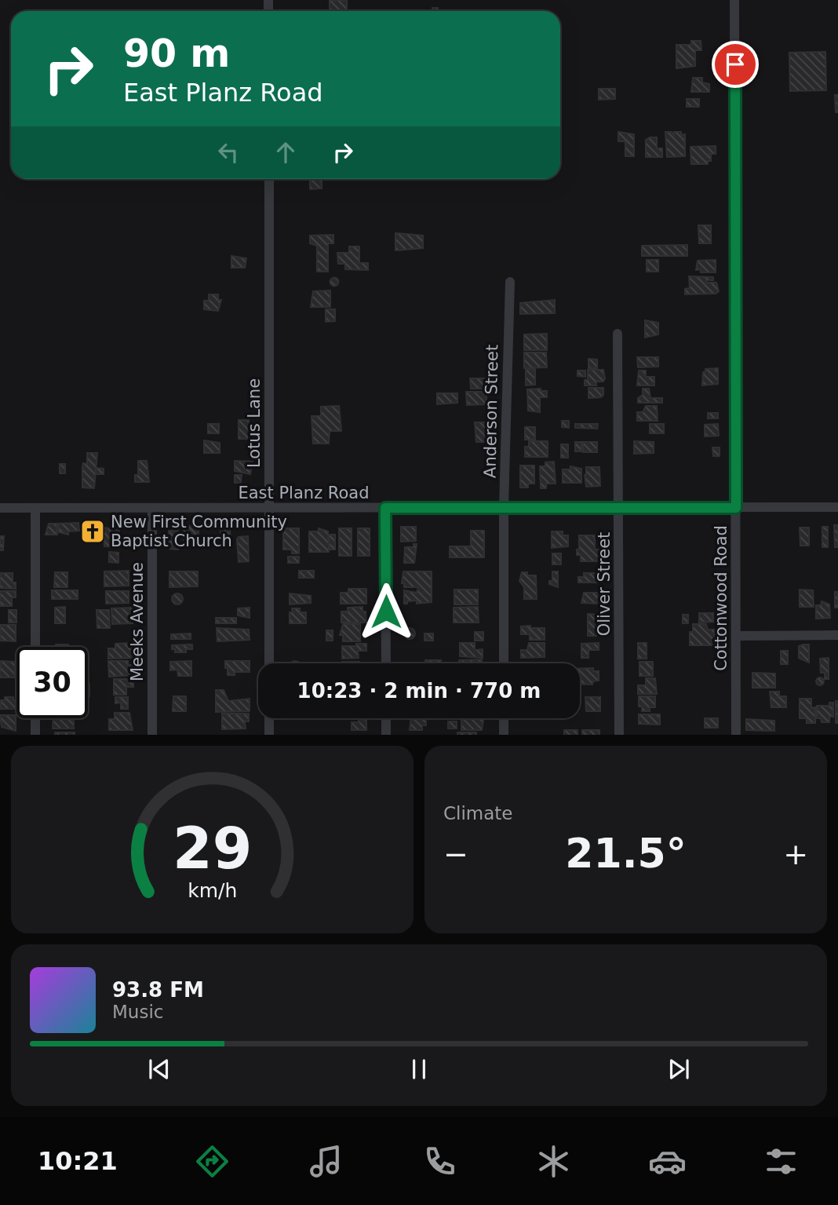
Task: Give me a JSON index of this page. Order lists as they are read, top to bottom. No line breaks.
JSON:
{"streets":{"street":["Anderson Street","Lotus Lane","East Planz Road","Oliver Street","Cottonwood Road","Meeks Avenue"]},"crossings":[["Anderson Street","East Planz Road"],["Lotus Lane","East Planz Road"],["East Planz Road","Oliver Street"],["East Planz Road","Cottonwood Road"],["East Planz Road","Meeks Avenue"]],"places":{"church":["New First Community Baptist Church"]},"page":{"turn":["90 m","East Planz Road"],"limit":"30","trip":"10:23 · 2 min · 770 m","tile":"Climate","heat":["−","21.5°","+"],"song":["93.8 FM","Music"],"tabs":"10:21","gauge":["29","km/h"]}}
